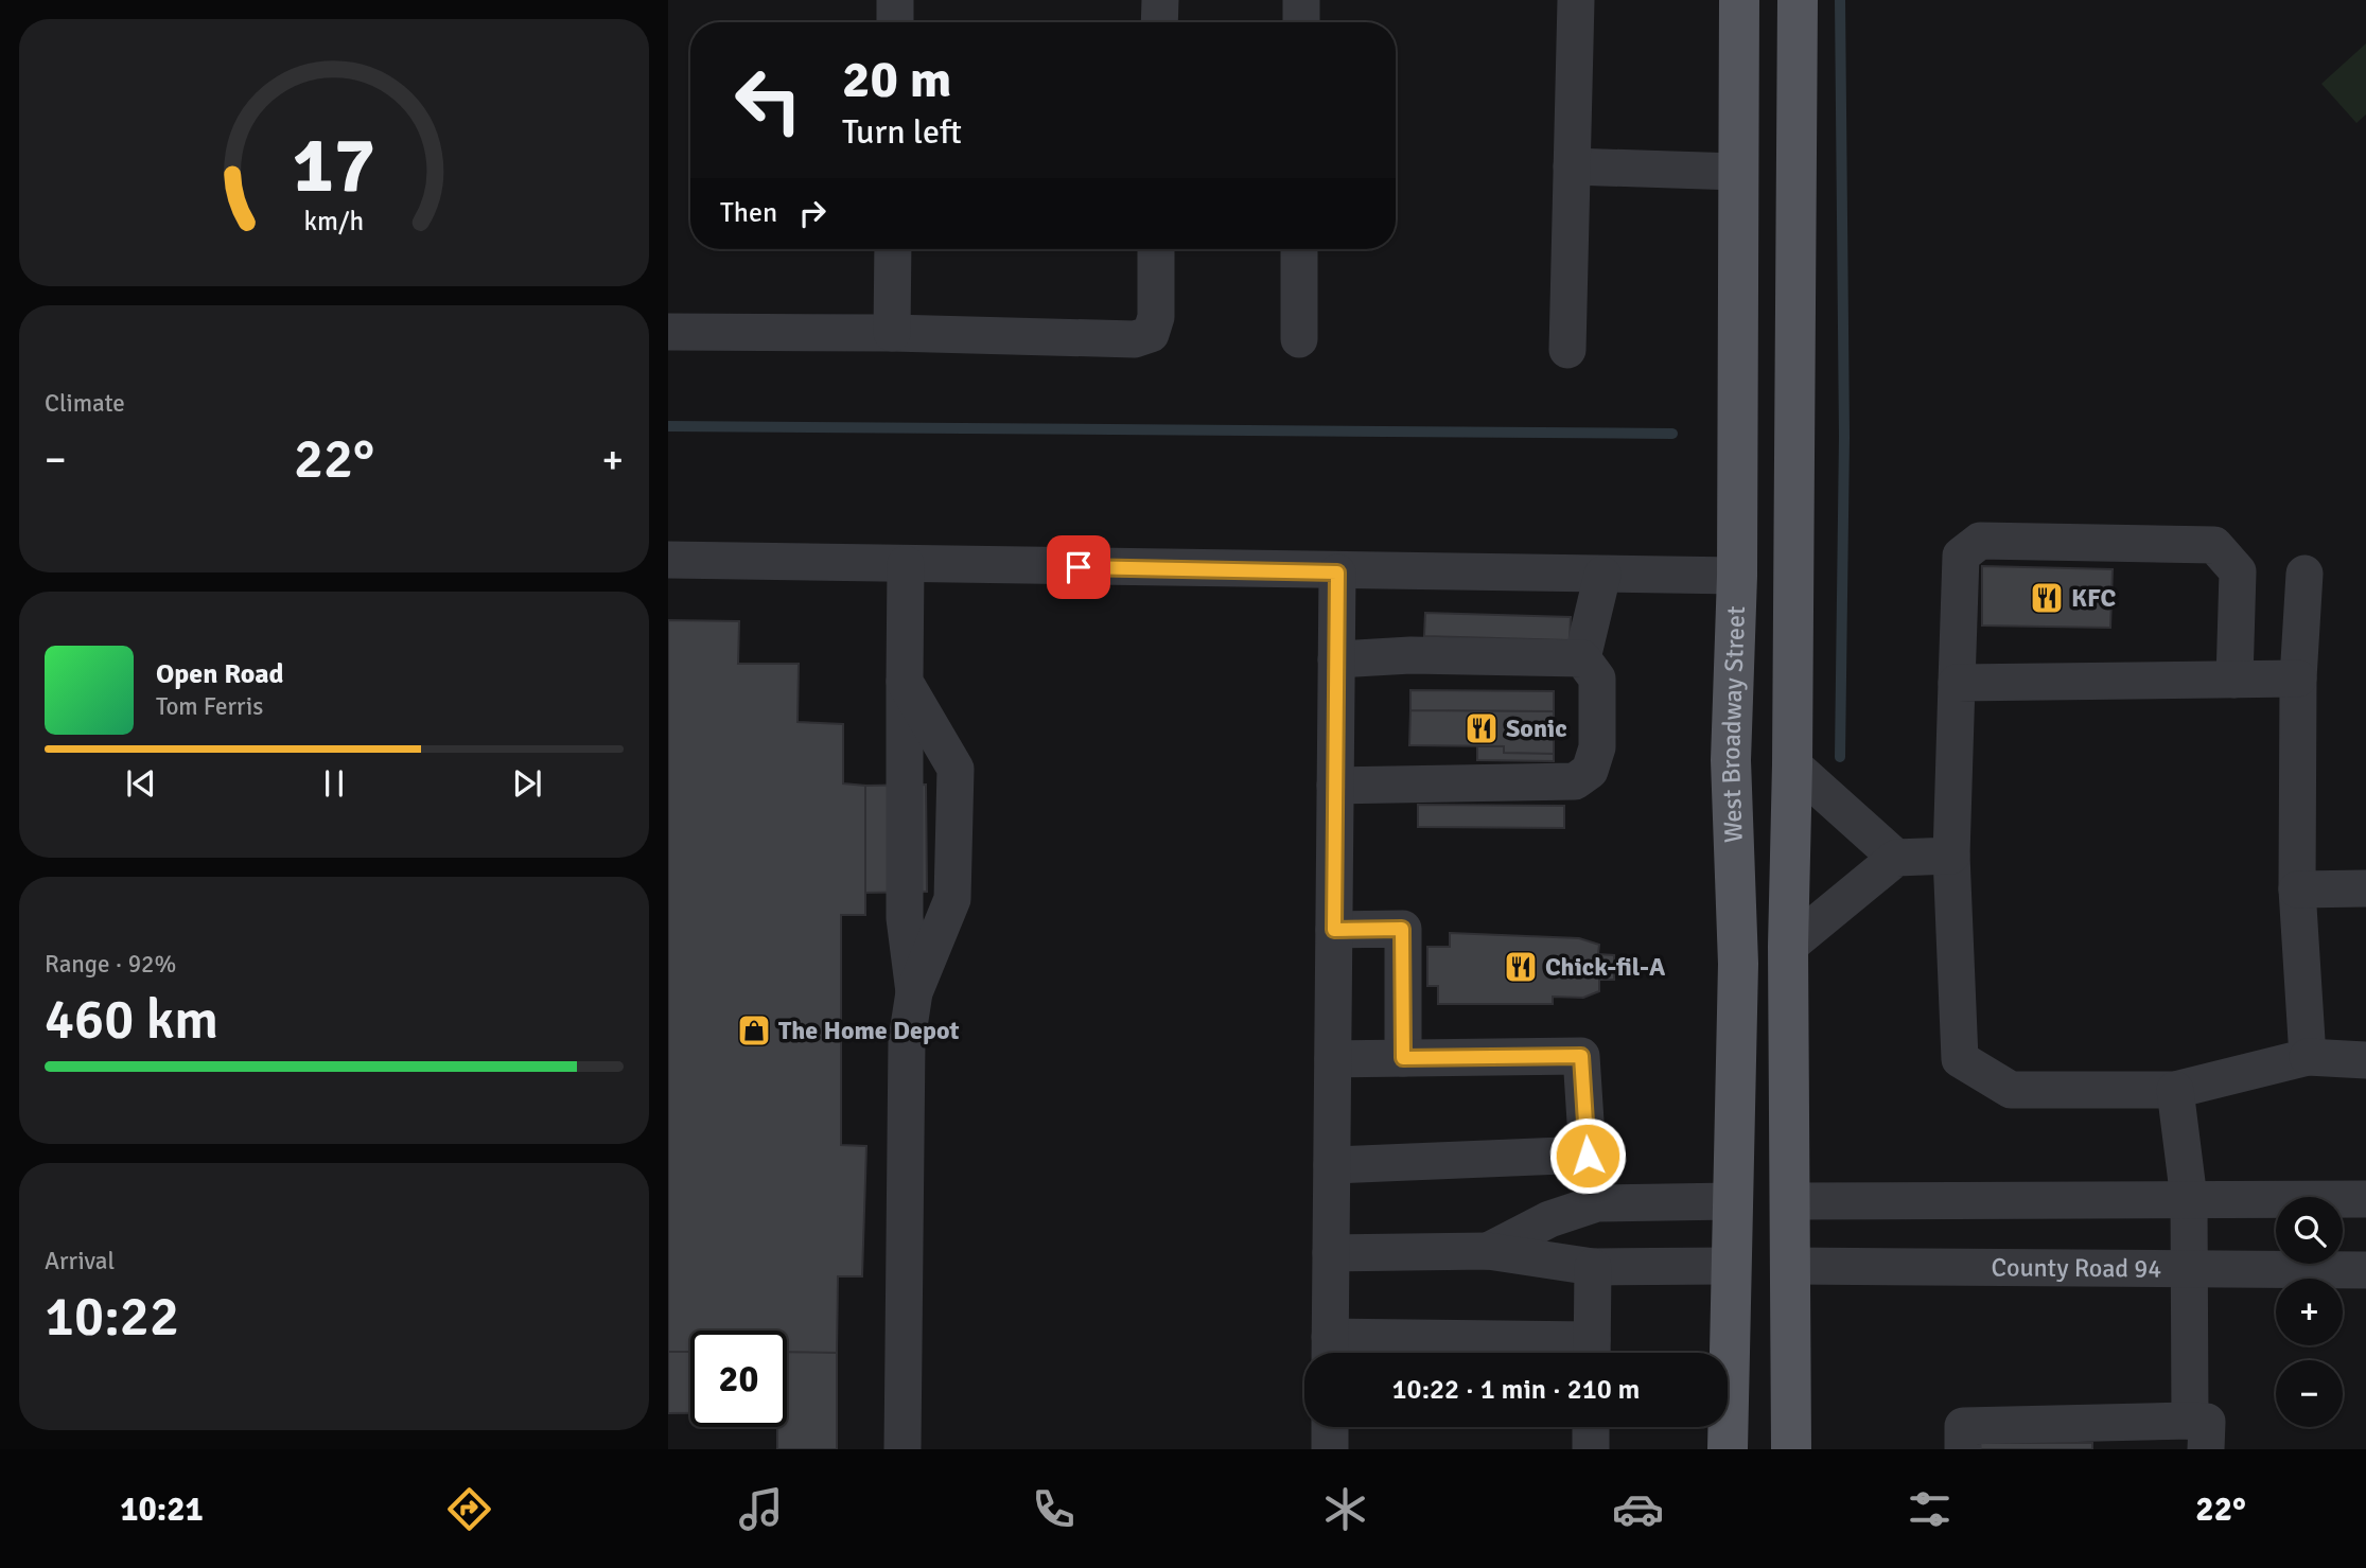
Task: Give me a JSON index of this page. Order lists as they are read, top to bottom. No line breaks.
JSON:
{"streets":{"main road":["West Broadway Street"],"street":["County Road 94"]},"places":{"restaurant":["KFC","Sonic","Chick-fil-A"],"shop":["The Home Depot"]},"page":{"turn":["20 m","Turn left"],"then":"Then","tile":["Climate",["Range · 92%","460 km"],["Arrival","10:22"]],"heat":["−","22°","+"],"song":["Open Road","Tom Ferris"],"map_buttons":["+","−"],"limit":"20","trip":"10:22 · 1 min · 210 m","tabs":["10:21","22°"],"gauge":["17","km/h"]}}
